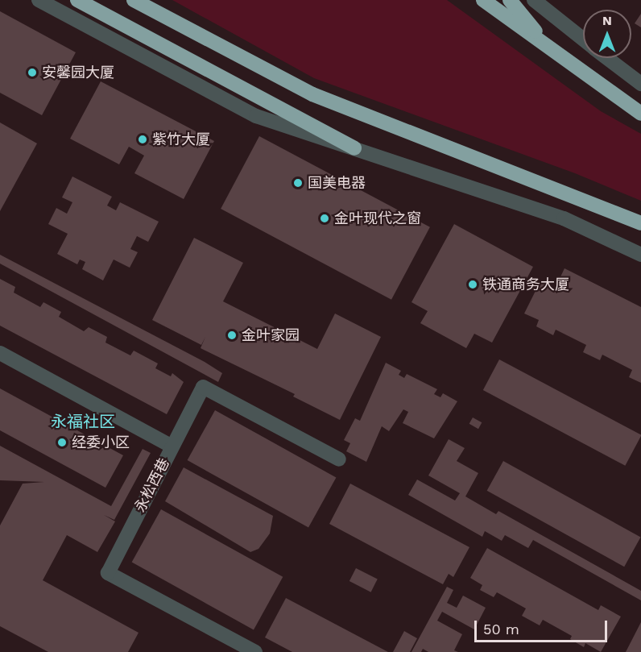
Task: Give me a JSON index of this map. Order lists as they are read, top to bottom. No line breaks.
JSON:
{"streets":{"street":["永松西巷"]},"districts":["永福社区"],"places":["安馨园大厦","紫竹大厦","国美电器","金叶现代之窗","铁通商务大厦","金叶家园","经委小区"],"scale_bar":"50 m","north":"top"}
